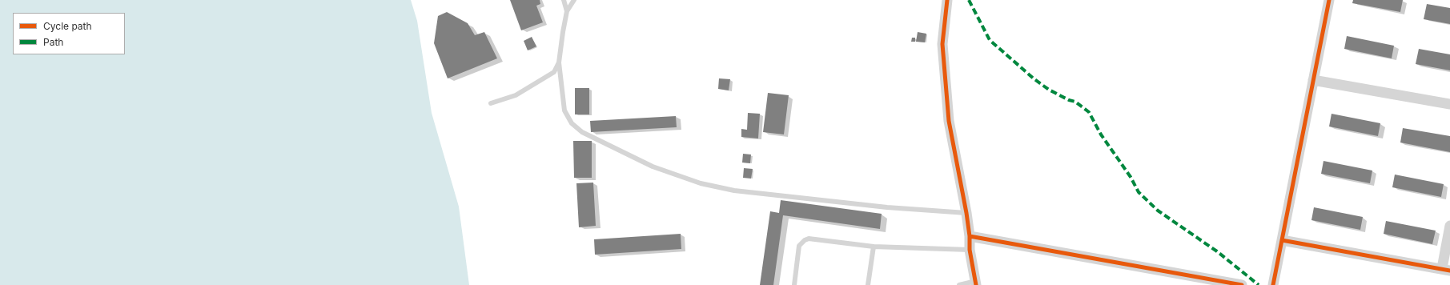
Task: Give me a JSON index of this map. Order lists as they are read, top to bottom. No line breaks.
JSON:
{"legend":["Cycle path","Path"]}
